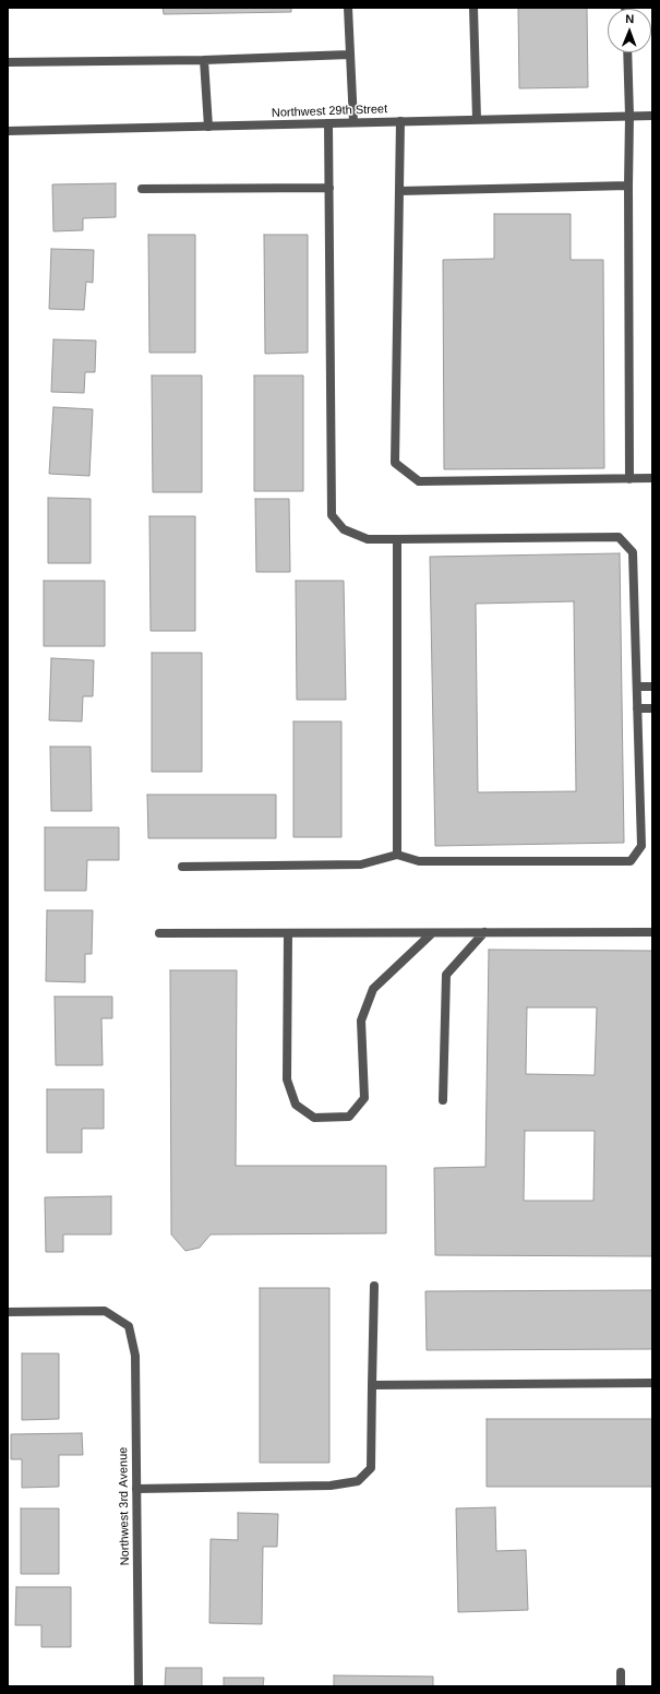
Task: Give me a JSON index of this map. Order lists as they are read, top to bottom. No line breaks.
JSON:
{"streets":{"street":["Northwest 29th Street","Northwest 3rd Avenue"]},"north":"top"}
